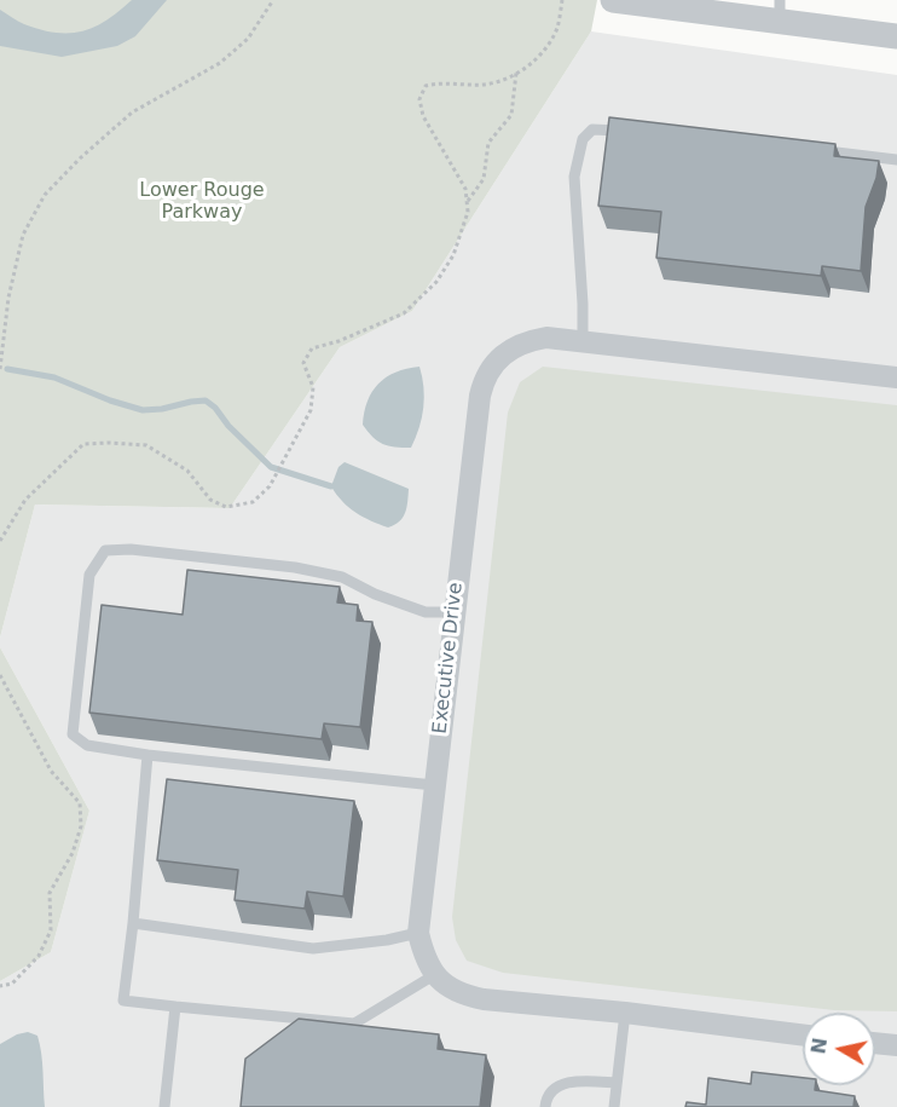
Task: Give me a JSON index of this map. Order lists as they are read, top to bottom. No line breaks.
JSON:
{"streets":{"street":["Executive Drive"]},"parks":["Lower Rouge Parkway"],"north":"left"}
